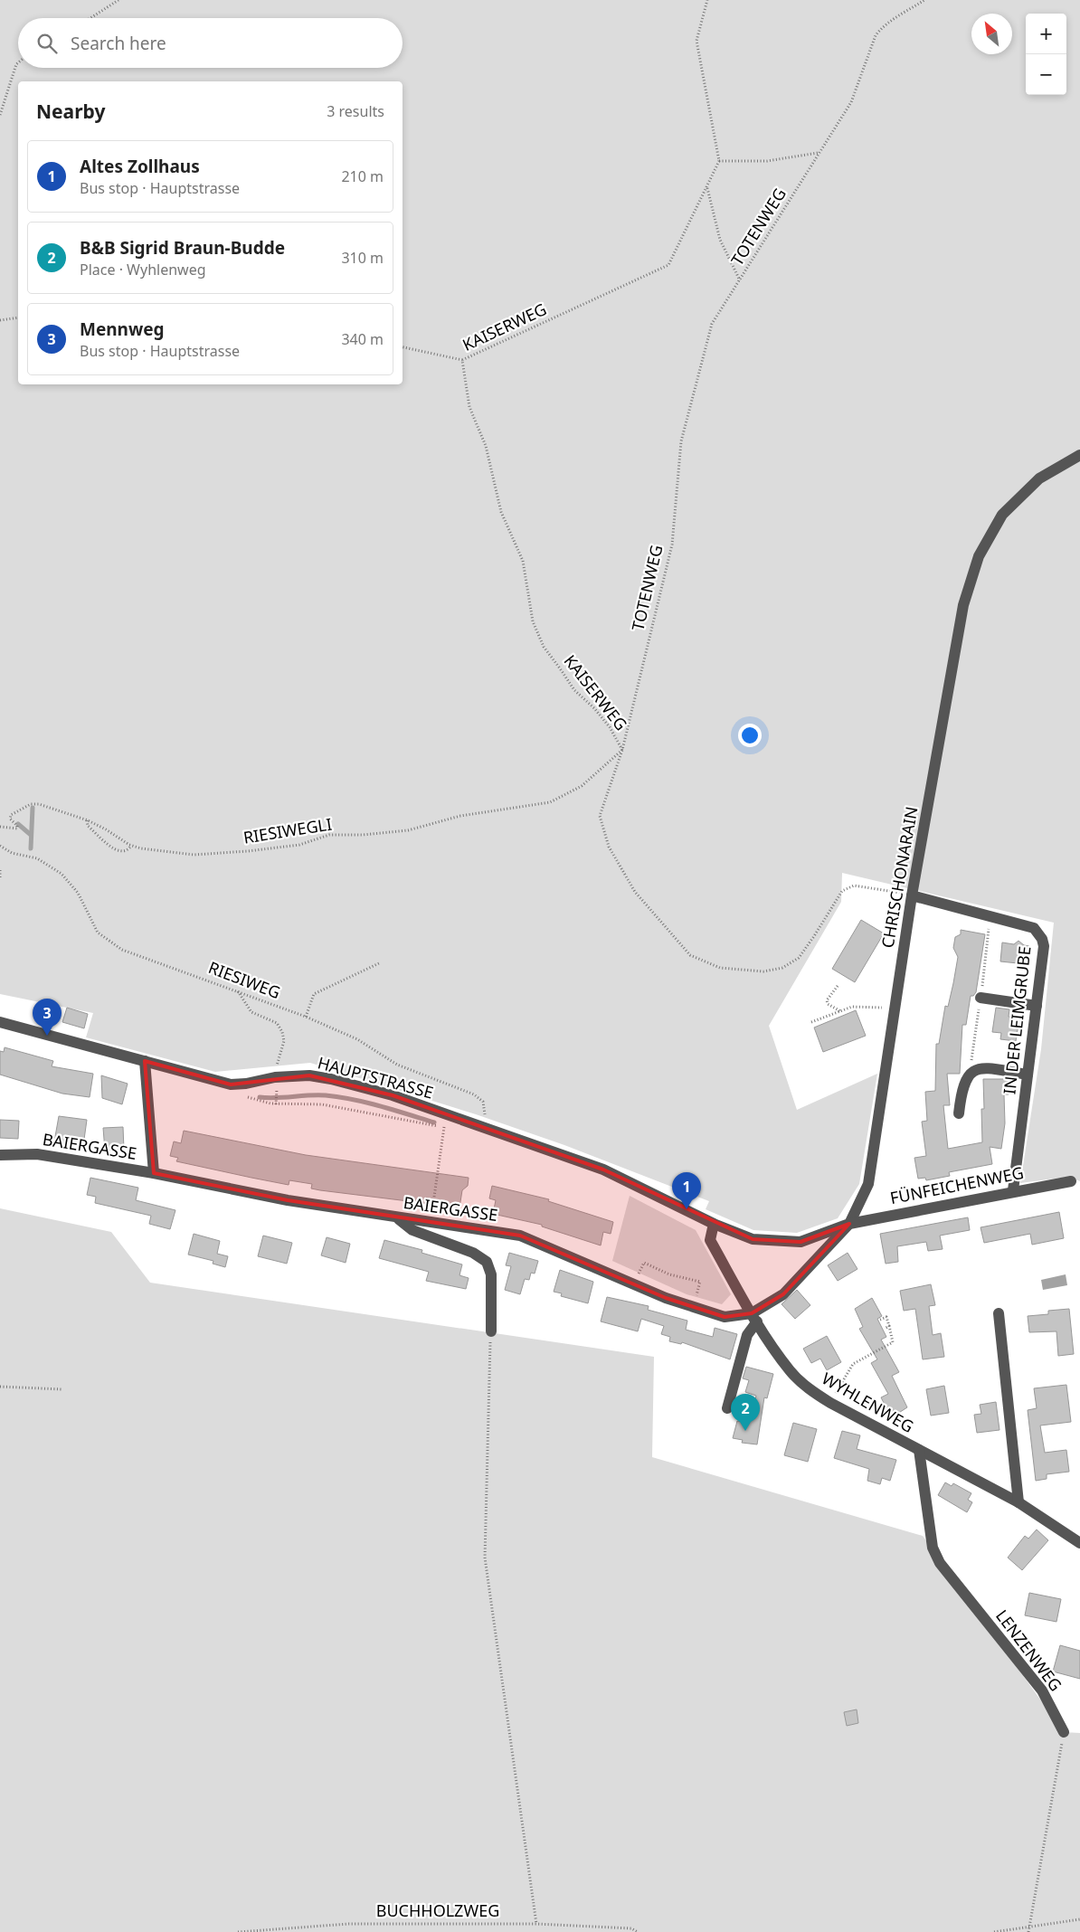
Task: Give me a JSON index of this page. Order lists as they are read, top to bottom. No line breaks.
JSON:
{"streets":{"street":["CHRISCHONARAIN","IN DER LEIMGRUBE","HAUPTSTRASSE","BAIERGASSE","FÜNFEICHENWEG","WYHLENWEG","LENZENWEG"],"path":["TOTENWEG","KAISERWEG","RIESIWEGLI","RIESIWEG","BUCHHOLZWEG"]},"crossings":[["TOTENWEG","KAISERWEG"],["TOTENWEG","RIESIWEGLI"],["TOTENWEG","CHRISCHONARAIN"],["TOTENWEG","IN DER LEIMGRUBE"],["KAISERWEG","RIESIWEGLI"],["CHRISCHONARAIN","IN DER LEIMGRUBE"],["CHRISCHONARAIN","HAUPTSTRASSE"],["CHRISCHONARAIN","BAIERGASSE"],["CHRISCHONARAIN","FÜNFEICHENWEG"],["RIESIWEG","HAUPTSTRASSE"],["IN DER LEIMGRUBE","FÜNFEICHENWEG"],["HAUPTSTRASSE","BAIERGASSE"],["HAUPTSTRASSE","FÜNFEICHENWEG"],["HAUPTSTRASSE","WYHLENWEG"],["BAIERGASSE","FÜNFEICHENWEG"],["BAIERGASSE","WYHLENWEG"],["WYHLENWEG","LENZENWEG"]],"north":"top left","page":{"map_buttons":["+","−"],"search":"Search here","heading":["Nearby","3 results"],"list":[{"mark":"1","name":"Altes Zollhaus","note":"Bus stop · Hauptstrasse","value":"210 m"},{"mark":"2","name":"B&B Sigrid Braun-Budde","note":"Place · Wyhlenweg","value":"310 m"},{"mark":"3","name":"Mennweg","note":"Bus stop · Hauptstrasse","value":"340 m"}],"pins":["3","1","2"]}}
